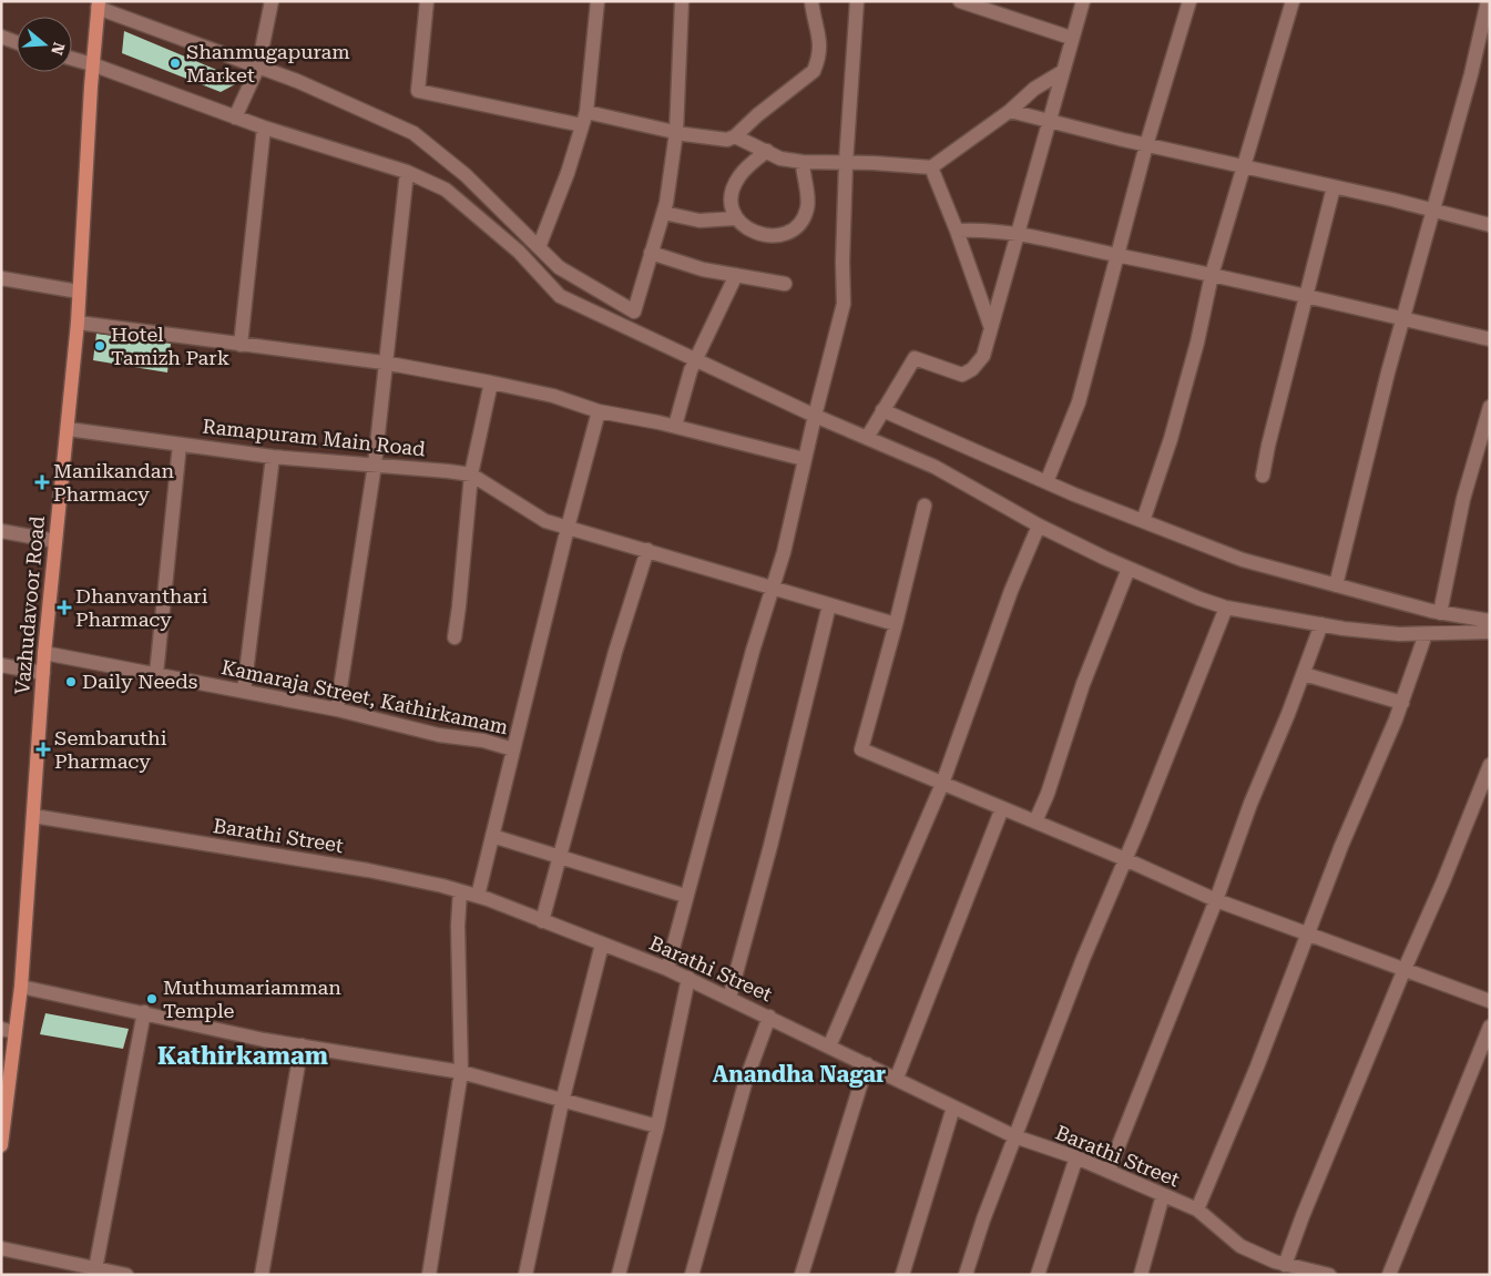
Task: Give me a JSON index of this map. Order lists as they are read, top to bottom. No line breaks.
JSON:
{"streets":{"main road":["Vazhudavoor Road"],"street":["Ramapuram Main Road","Kamaraja Street, Kathirkamam","Barathi Street"]},"crossings":[["Ramapuram Main Road","Vazhudavoor Road"],["Vazhudavoor Road","Kamaraja Street, Kathirkamam"],["Vazhudavoor Road","Barathi Street"]],"districts":["Kathirkamam","Anandha Nagar"],"places":{"other":["Shanmugapuram Market","Hotel Tamizh Park","Daily Needs","Muthumariamman Temple"],"health":["Manikandan Pharmacy","Dhanvanthari Pharmacy","Sembaruthi Pharmacy"]},"north":"right"}
